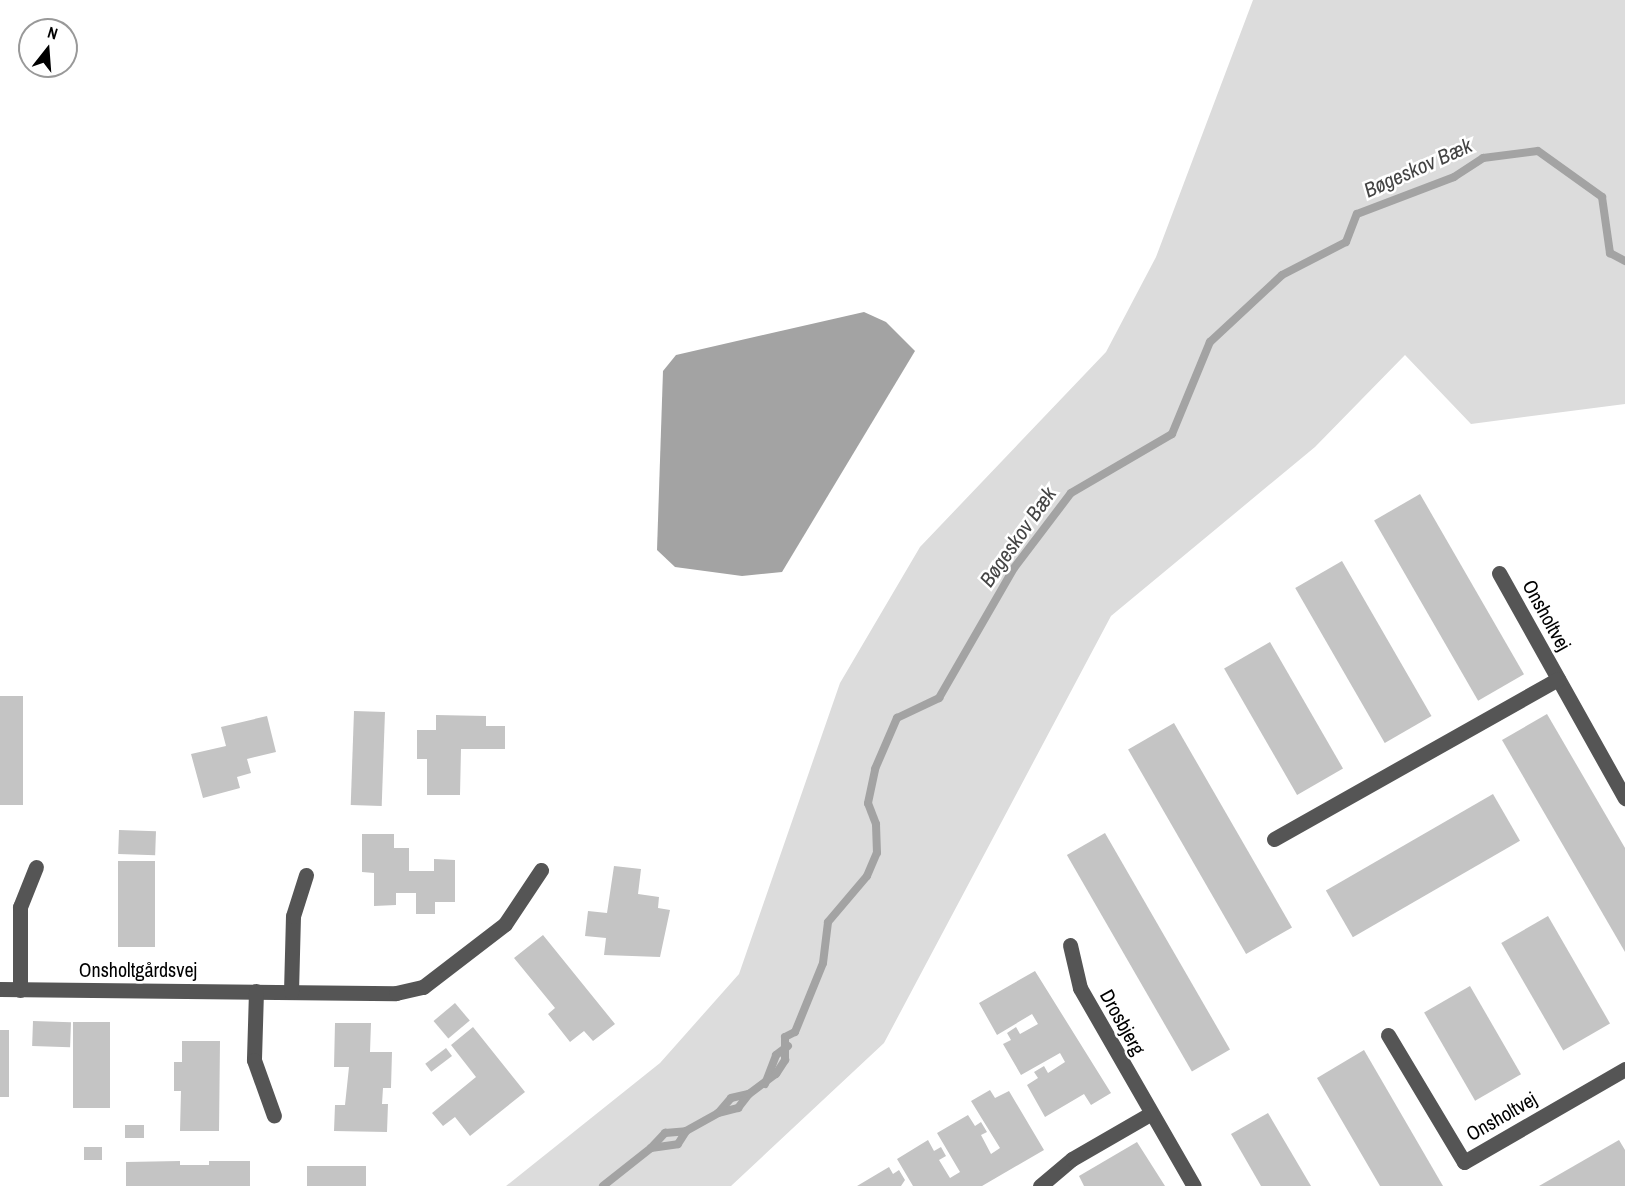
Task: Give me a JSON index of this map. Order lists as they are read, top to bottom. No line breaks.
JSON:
{"streets":{"street":["Onsholtvej","Onsholtgårdsvej","Drosbjerg"]},"water":["Bøgeskov Bæk"],"north":"top"}
